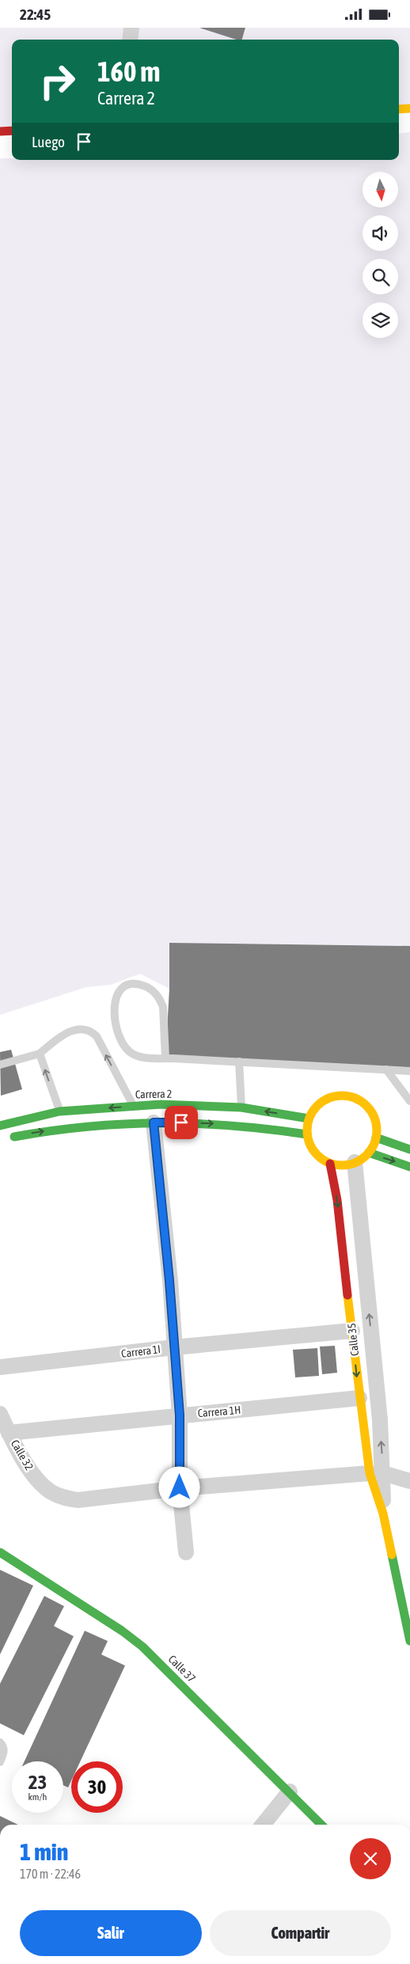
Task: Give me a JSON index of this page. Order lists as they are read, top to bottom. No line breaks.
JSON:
{"streets":{"main road":["Carrera 2","Calle 35","Calle 37"],"street":["Carrera 1I","Carrera 1H","Calle 32"]},"crossings":[["Carrera 2","Calle 35"],["Calle 35","Carrera 1I"],["Calle 35","Carrera 1H"],["Carrera 1H","Calle 32"]],"north":"bottom","page":{"status":"22:45","turn":["160 m","Carrera 2"],"then":"Luego","speed":"23 km/h","limit":"30","heading":["1 min","170 m · 22:46"],"buttons":["Salir","Compartir"]}}
